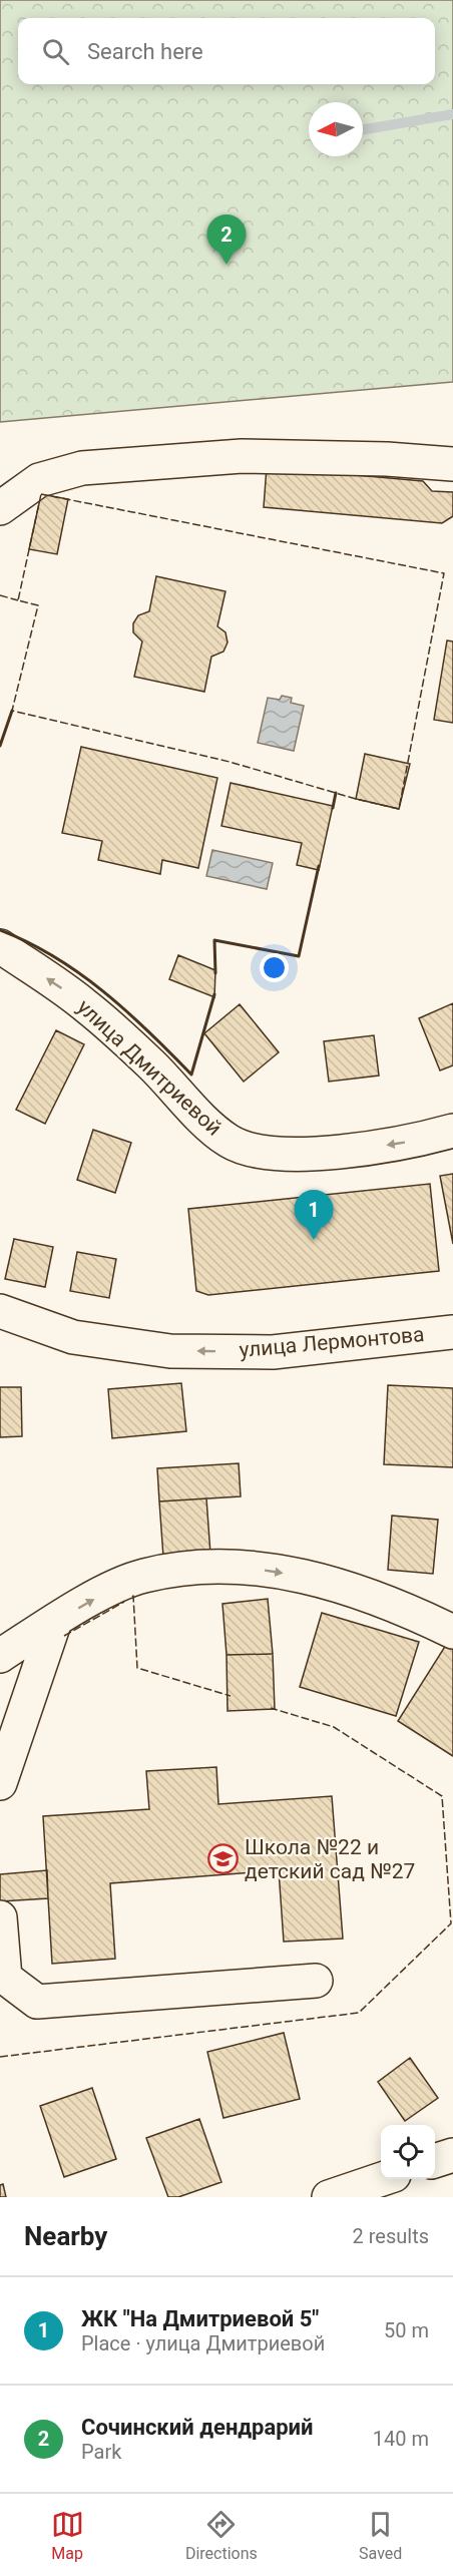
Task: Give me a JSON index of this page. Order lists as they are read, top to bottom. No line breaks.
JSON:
{"streets":{"street":["улица Дмитриевой","улица Лермонтова"]},"one_way":["улица Дмитриевой"],"places":{"school or university":["Школа №22 и детский сад №27"]},"north":"left","page":{"search":"Search here","pins":["2","1"],"heading":["Nearby","2 results"],"list":[{"mark":"1","name":"ЖК \"На Дмитриевой 5\"","note":"Place · улица Дмитриевой","value":"50 m"},{"mark":"2","name":"Сочинский дендрарий","note":"Park","value":"140 m"}],"nav":["Map","Directions","Saved"]}}
